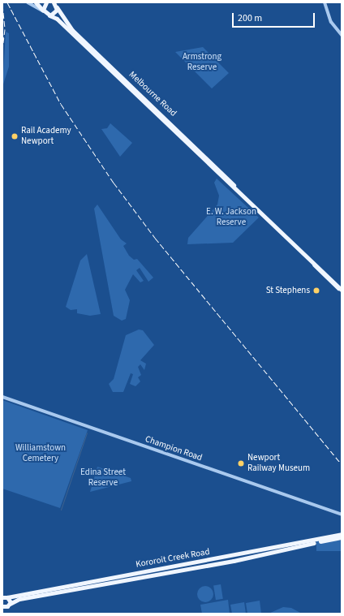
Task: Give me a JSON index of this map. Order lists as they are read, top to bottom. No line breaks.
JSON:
{"streets":{"main road":["Melbourne Road","Kororoit Creek Road"],"street":["Champion Road"]},"parks":["Armstrong Reserve","E. W. Jackson Reserve","Williamstown Cemetery","Edina Street Reserve"],"places":["Rail Academy Newport","St Stephens","Newport Railway Museum"],"scale_bar":"200 m"}
